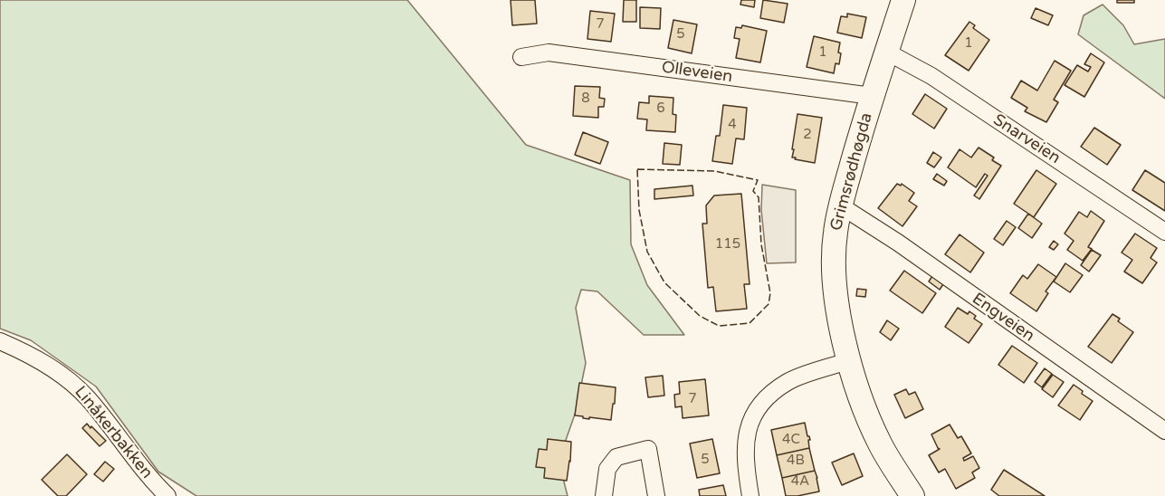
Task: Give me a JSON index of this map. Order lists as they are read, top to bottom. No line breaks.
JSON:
{"streets":{"main road":["Grimsrødhøgda"],"street":["Olleveien","Snarveien","Engveien","Linåkerbakken"]},"crossings":[["Olleveien","Grimsrødhøgda"],["Snarveien","Grimsrødhøgda"],["Grimsrødhøgda","Engveien"]],"house_numbers":["7","5","1","1","8","6","4","2","115","7","4C","5","4B","4A"]}
